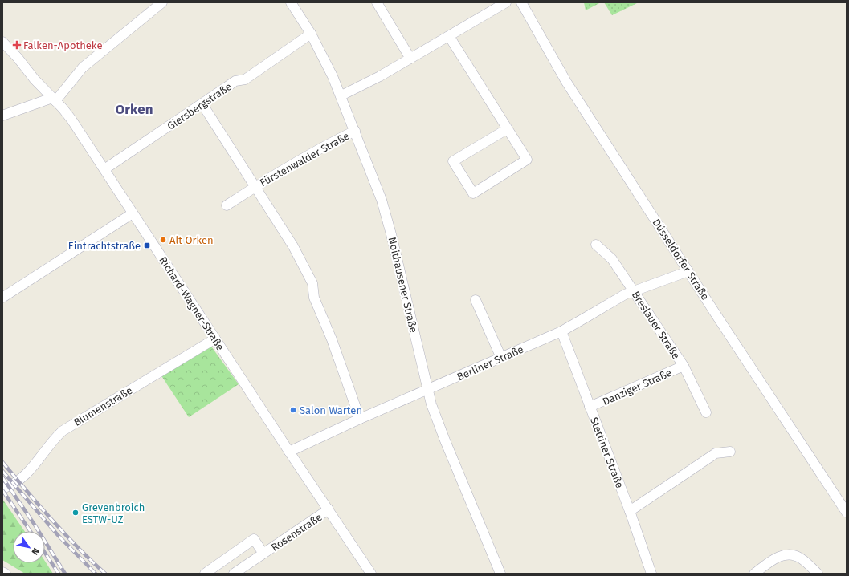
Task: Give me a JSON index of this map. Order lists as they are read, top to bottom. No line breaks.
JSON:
{"streets":{"street":["Giersbergstraße","Fürstenwalder Straße","Düsseldorfer Straße","Noithausener Straße","Richard-Wagner-Straße","Breslauer Straße","Berliner Straße","Danziger Straße","Blumenstraße","Stettiner Straße","Rosenstraße"]},"crossings":[["Giersbergstraße","Fürstenwalder Straße"],["Giersbergstraße","Noithausener Straße"],["Giersbergstraße","Richard-Wagner-Straße"],["Fürstenwalder Straße","Noithausener Straße"],["Fürstenwalder Straße","Berliner Straße"],["Düsseldorfer Straße","Berliner Straße"],["Noithausener Straße","Berliner Straße"],["Richard-Wagner-Straße","Berliner Straße"],["Richard-Wagner-Straße","Blumenstraße"],["Richard-Wagner-Straße","Rosenstraße"],["Breslauer Straße","Berliner Straße"],["Breslauer Straße","Danziger Straße"],["Berliner Straße","Stettiner Straße"],["Danziger Straße","Stettiner Straße"]],"districts":["Orken"],"places":{"health":["Falken-Apotheke"],"other":["Alt Orken","Salon Warten","Grevenbroich ESTW-UZ"],"transit":["Eintrachtstraße"]},"north":"bottom right"}
